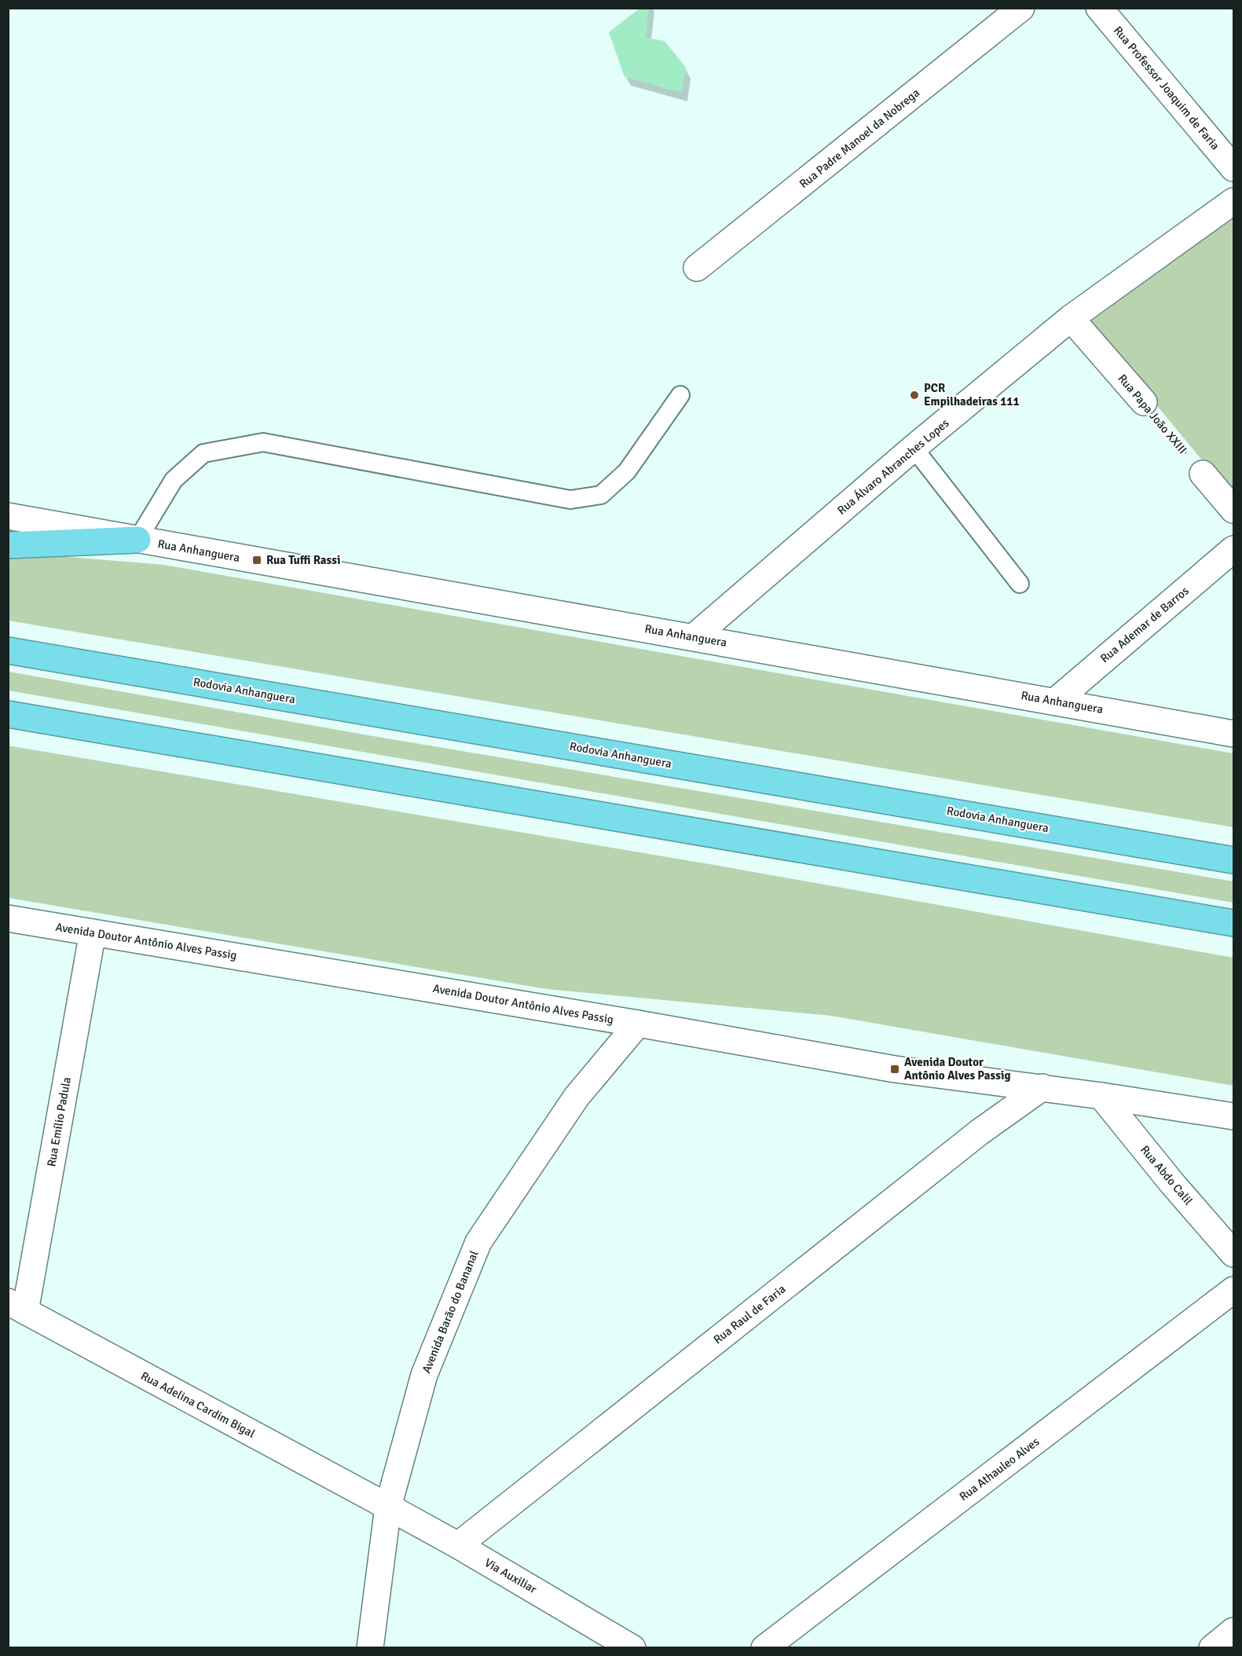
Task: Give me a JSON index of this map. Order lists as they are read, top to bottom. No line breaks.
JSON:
{"streets":{"highway":["Rodovia Anhanguera"],"street":["Rua Professor Joaquim de Faria","Rua Padre Manoel da Nobrega","Rua Papa João XXIII","Rua Álvaro Abranches Lopes","Rua Anhanguera","Rua Ademar de Barros","Avenida Doutor Antônio Alves Passig","Rua Emílio Padula","Rua Abdo Calil","Avenida Barão do Bananal","Rua Raul de Faria","Rua Adelina Cardim Bigal","Rua Athauleo Alves","Via Auxiliar"]},"crossings":[["Rua Papa João XXIII","Rua Álvaro Abranches Lopes"],["Rua Álvaro Abranches Lopes","Rua Anhanguera"],["Rua Anhanguera","Rua Ademar de Barros"],["Avenida Doutor Antônio Alves Passig","Rua Emílio Padula"],["Avenida Doutor Antônio Alves Passig","Rua Abdo Calil"],["Avenida Doutor Antônio Alves Passig","Avenida Barão do Bananal"],["Avenida Doutor Antônio Alves Passig","Rua Raul de Faria"],["Rua Emílio Padula","Rua Adelina Cardim Bigal"],["Avenida Barão do Bananal","Rua Adelina Cardim Bigal"],["Avenida Barão do Bananal","Via Auxiliar"],["Rua Raul de Faria","Via Auxiliar"],["Rua Adelina Cardim Bigal","Via Auxiliar"]],"places":{"other":["PCR Empilhadeiras 111"],"transit":["Rua Tuffi Rassi","Avenida Doutor Antônio Alves Passig"]}}
